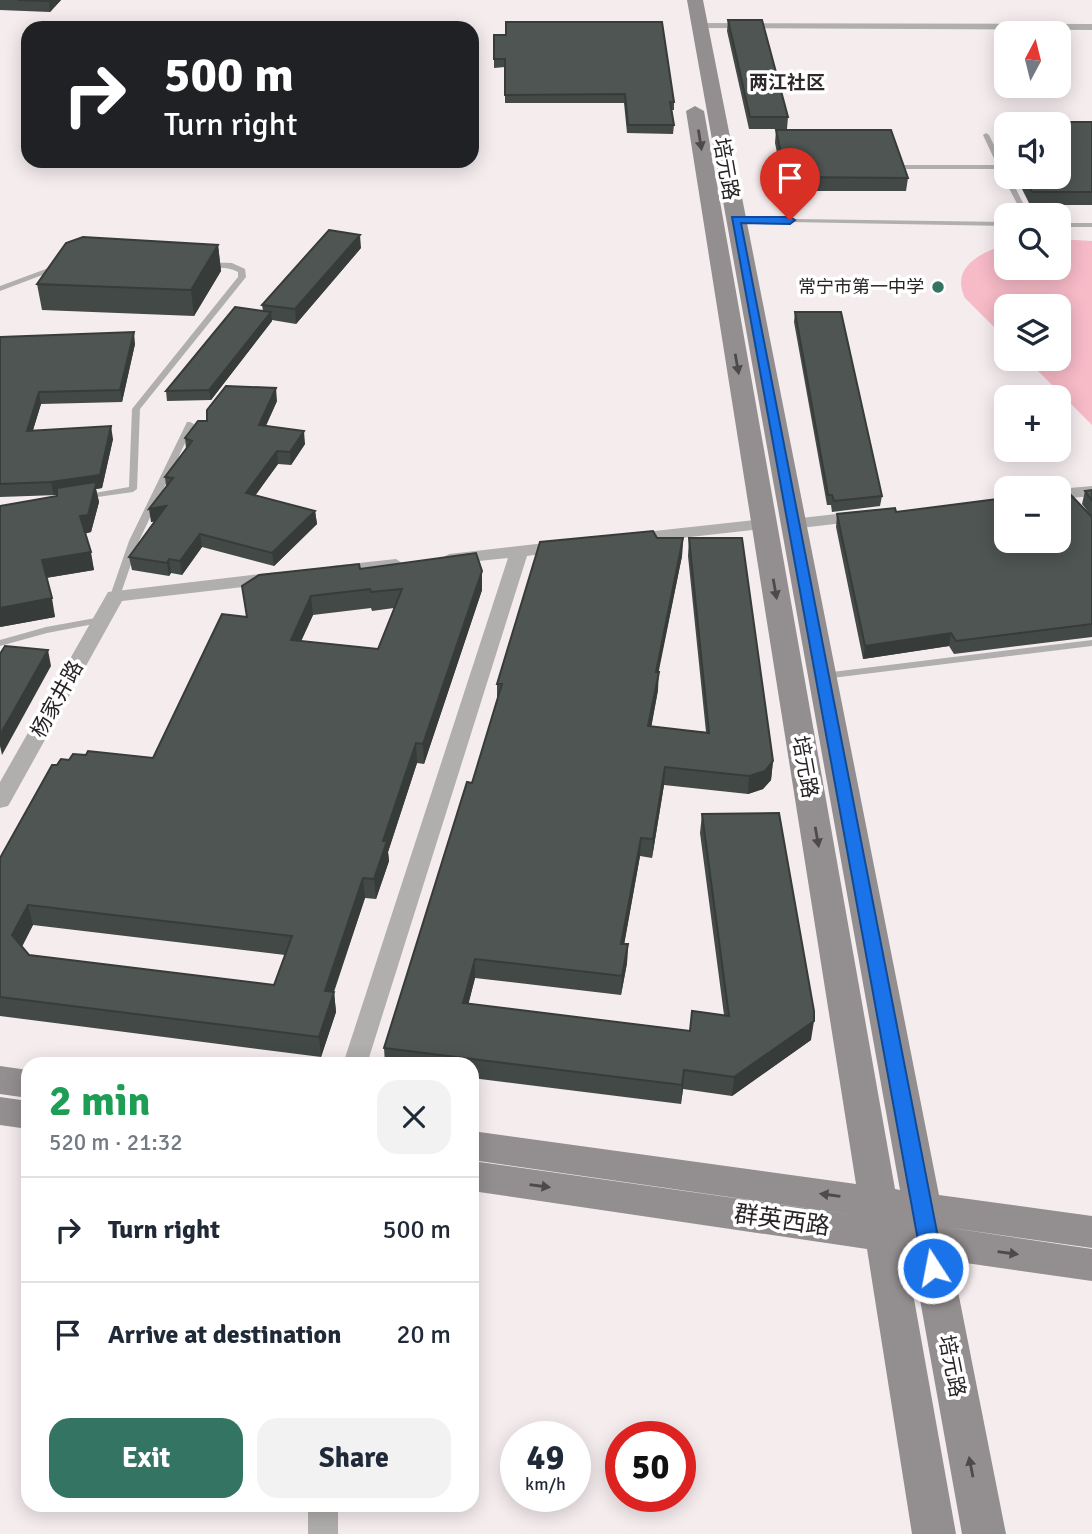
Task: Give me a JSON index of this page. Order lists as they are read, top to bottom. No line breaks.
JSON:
{"streets":{"main road":["培元路","群英西路"],"street":["杨家井路"]},"crossings":[["培元路","群英西路"]],"districts":["两江社区"],"places":["常宁市第一中学"],"north":"top","page":{"map_buttons":["+","−"],"turn":["500 m","Turn right"],"heading":["2 min","520 m · 21:32"],"list":[{"name":"Turn right","value":"500 m"},{"name":"Arrive at destination","value":"20 m"}],"buttons":["Exit","Share"],"speed":"49 km/h","limit":"50"}}
